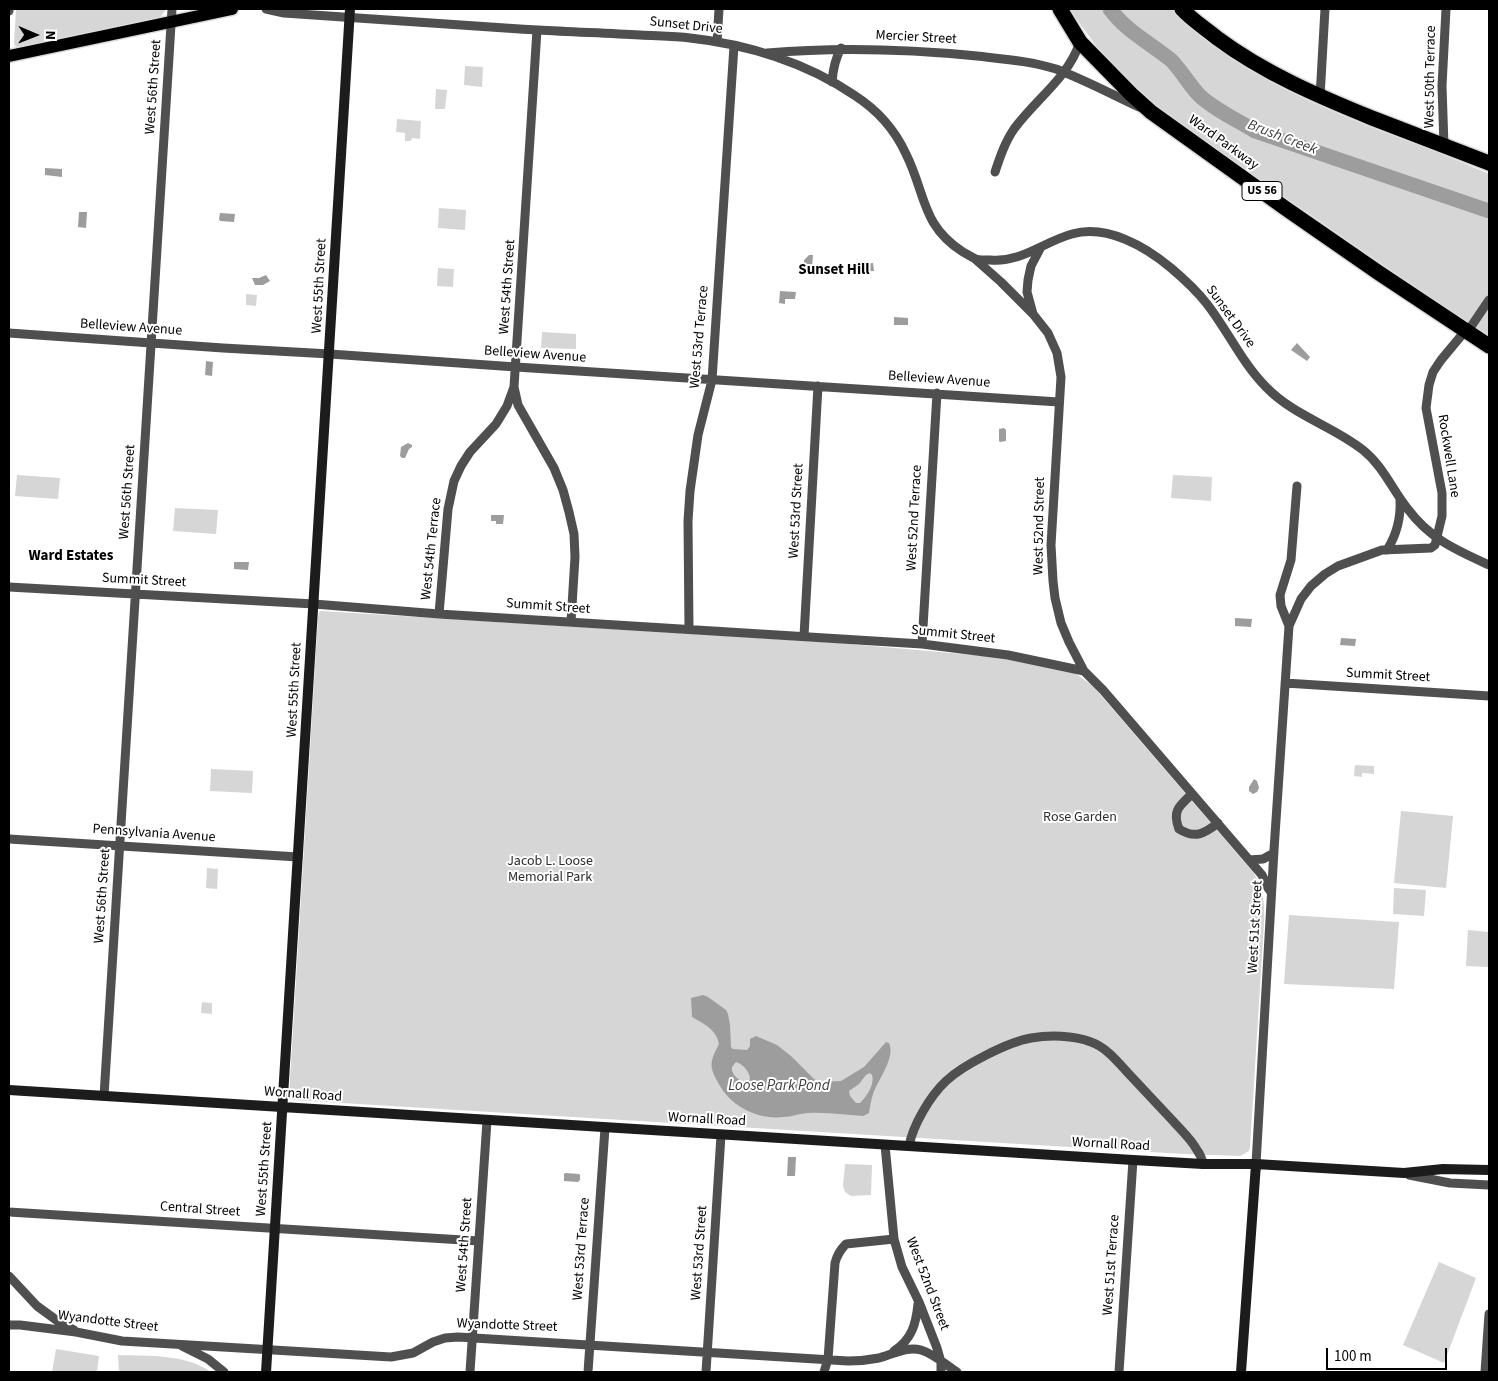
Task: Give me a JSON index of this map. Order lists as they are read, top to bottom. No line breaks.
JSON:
{"streets":{"highway":["Ward Parkway","US 56"],"main road":["West 55th Street","West 51st Street","Wornall Road"],"street":["Sunset Drive","Mercier Street","West 50th Terrace","West 56th Street","West 54th Street","Belleview Avenue","West 53rd Terrace","Rockwell Lane","West 53rd Street","West 52nd Terrace","West 52nd Street","West 54th Terrace","Summit Street","Pennsylvania Avenue","Central Street","West 51st Terrace","Wyandotte Street"]},"crossings":[["Sunset Drive","Mercier Street"],["Sunset Drive","West 55th Street"],["Sunset Drive","West 54th Street"],["Sunset Drive","West 53rd Terrace"],["Sunset Drive","Rockwell Lane"],["Sunset Drive","West 52nd Street"],["Mercier Street","Ward Parkway"],["West 56th Street","Belleview Avenue"],["West 56th Street","Summit Street"],["West 56th Street","Pennsylvania Avenue"],["West 56th Street","Wornall Road"],["Ward Parkway","Rockwell Lane"],["West 55th Street","Belleview Avenue"],["West 55th Street","Summit Street"],["West 55th Street","Pennsylvania Avenue"],["West 55th Street","Wornall Road"],["West 55th Street","Central Street"],["West 55th Street","Wyandotte Street"],["West 54th Street","Belleview Avenue"],["West 54th Street","West 54th Terrace"],["West 54th Street","Summit Street"],["West 54th Street","Wornall Road"],["West 54th Street","Central Street"],["West 54th Street","Wyandotte Street"],["Belleview Avenue","West 53rd Terrace"],["Belleview Avenue","West 53rd Street"],["Belleview Avenue","West 52nd Terrace"],["Belleview Avenue","West 52nd Street"],["West 53rd Terrace","Summit Street"],["West 53rd Terrace","Wornall Road"],["West 53rd Terrace","Wyandotte Street"],["West 53rd Street","Summit Street"],["West 53rd Street","Wornall Road"],["West 53rd Street","Wyandotte Street"],["West 52nd Terrace","Summit Street"],["West 52nd Street","Summit Street"],["West 52nd Street","West 51st Street"],["West 52nd Street","Wornall Road"],["West 52nd Street","Wyandotte Street"],["West 54th Terrace","Summit Street"],["Summit Street","West 51st Street"],["West 51st Street","Wornall Road"],["Wornall Road","West 51st Terrace"]],"districts":["Sunset Hill","Ward Estates"],"water":["Brush Creek","Loose Park Pond"],"parks":["Rose Garden","Jacob L. Loose Memorial Park"],"scale_bar":"100 m","north":"right"}
